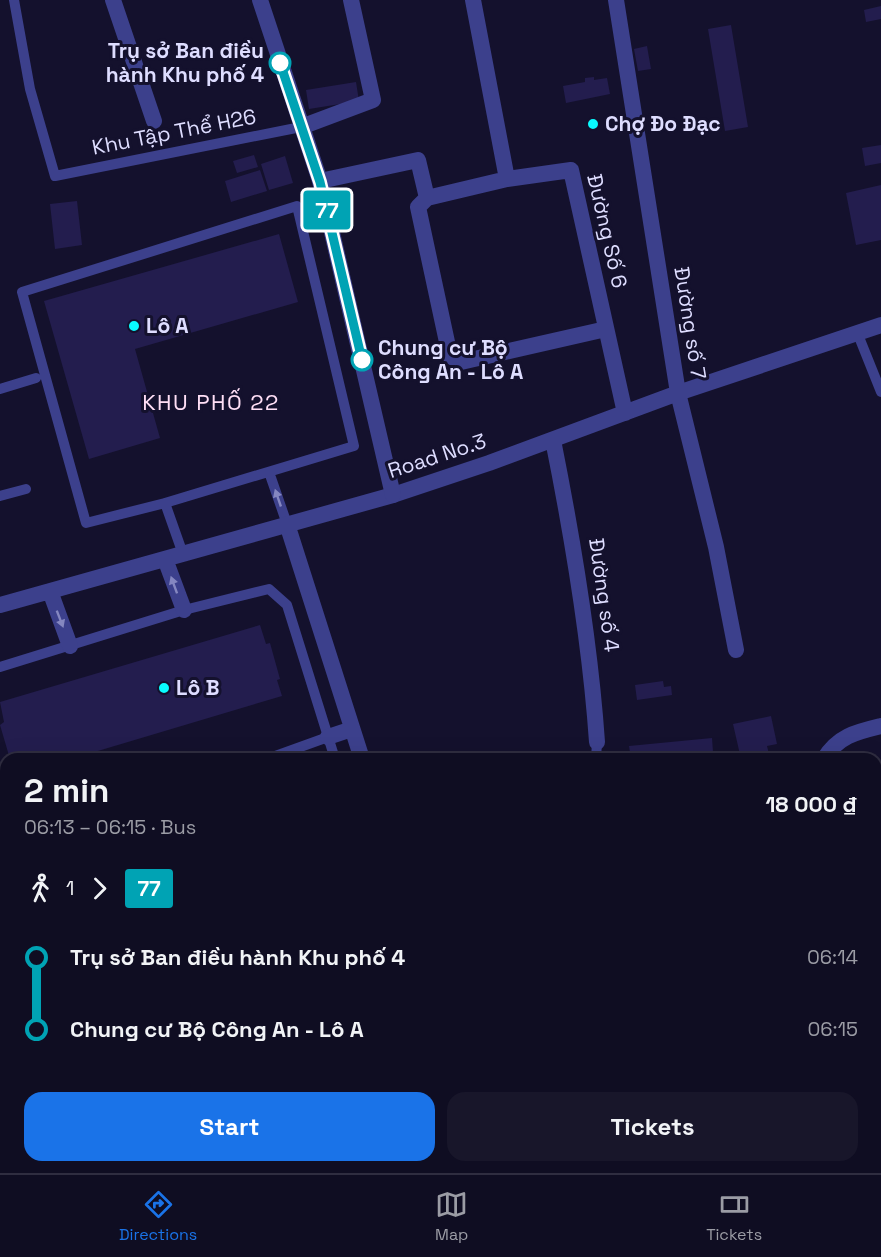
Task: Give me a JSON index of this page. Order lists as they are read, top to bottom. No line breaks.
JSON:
{"streets":{"street":["Đường Số 6","Đường số 7","Road No.3","Đường số 4"],"lane":["Khu Tập Thể H26"]},"crossings":[["Đường Số 6","Road No.3"],["Đường số 7","Road No.3"],["Road No.3","Đường số 4"]],"districts":["KHU PHỐ 22"],"places":["Trụ sở Ban điều hành Khu phố 4","Chợ Đo Đạc","Lô A","Chung cư Bộ Công An - Lô A","Lô B"],"lines":["bus line 77"],"page":{"on_map":"77","heading":["2 min","06:13 – 06:15 · Bus","18 000 ₫"],"legs":["1","77"],"list":[{"name":"Trụ sở Ban điều hành Khu phố 4","value":"06:14"},{"name":"Chung cư Bộ Công An - Lô A","value":"06:15"}],"buttons":["Start","Tickets"],"tabs":["Directions","Map","Tickets"]}}
